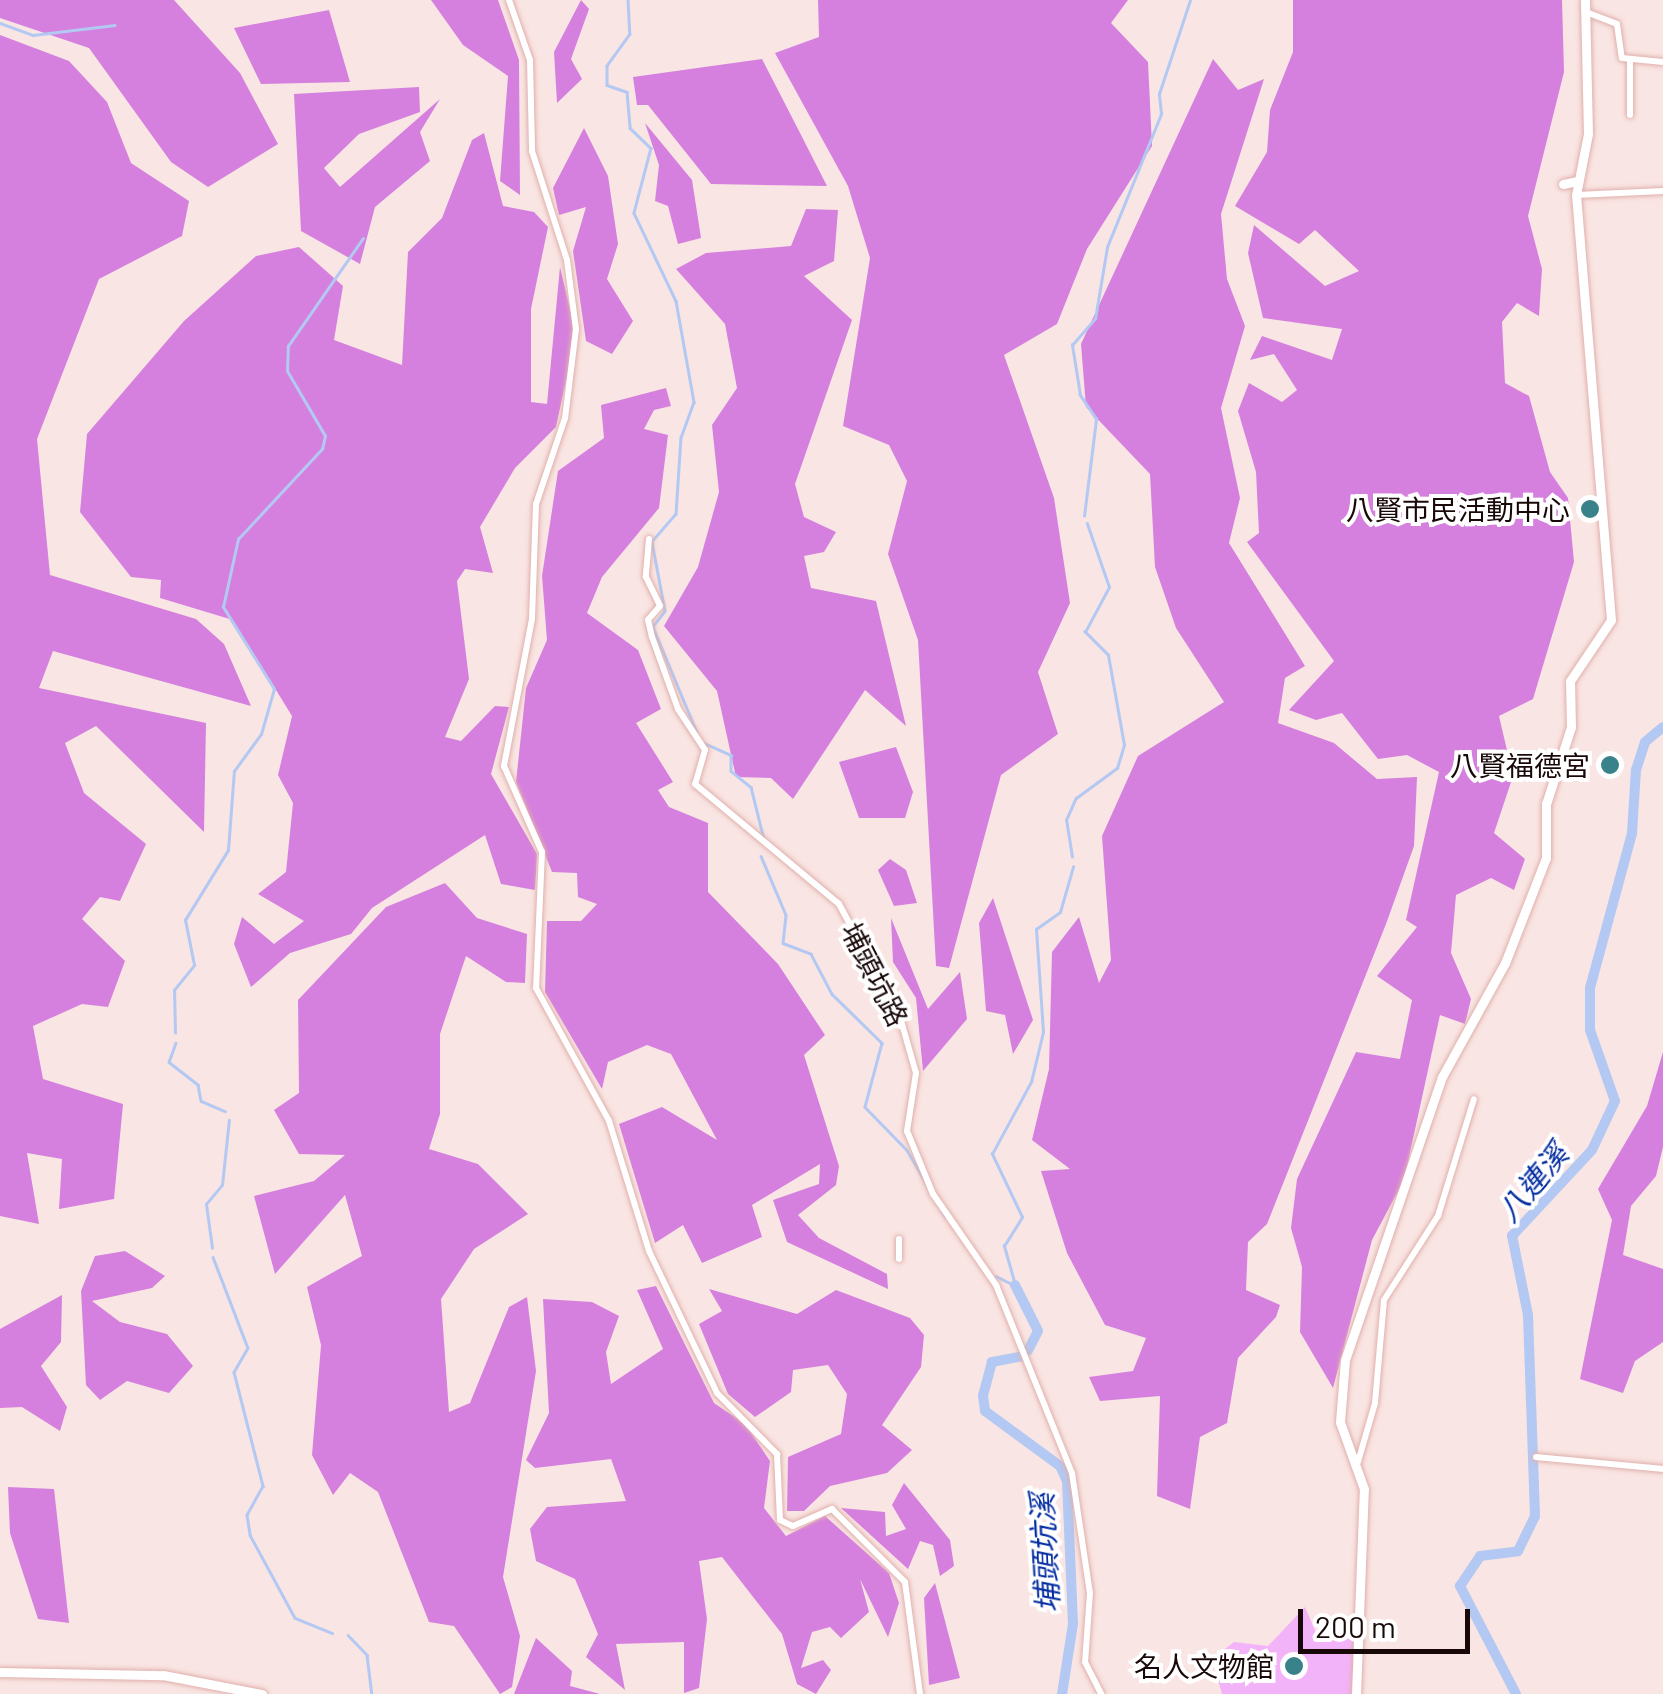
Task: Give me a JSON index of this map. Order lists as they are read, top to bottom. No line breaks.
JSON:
{"streets":{"street":["埔頭坑路"]},"water":["八連溪","埔頭坑溪"],"places":["八賢市民活動中心","八賢福德宮","名人文物館"],"scale_bar":"200 m"}
